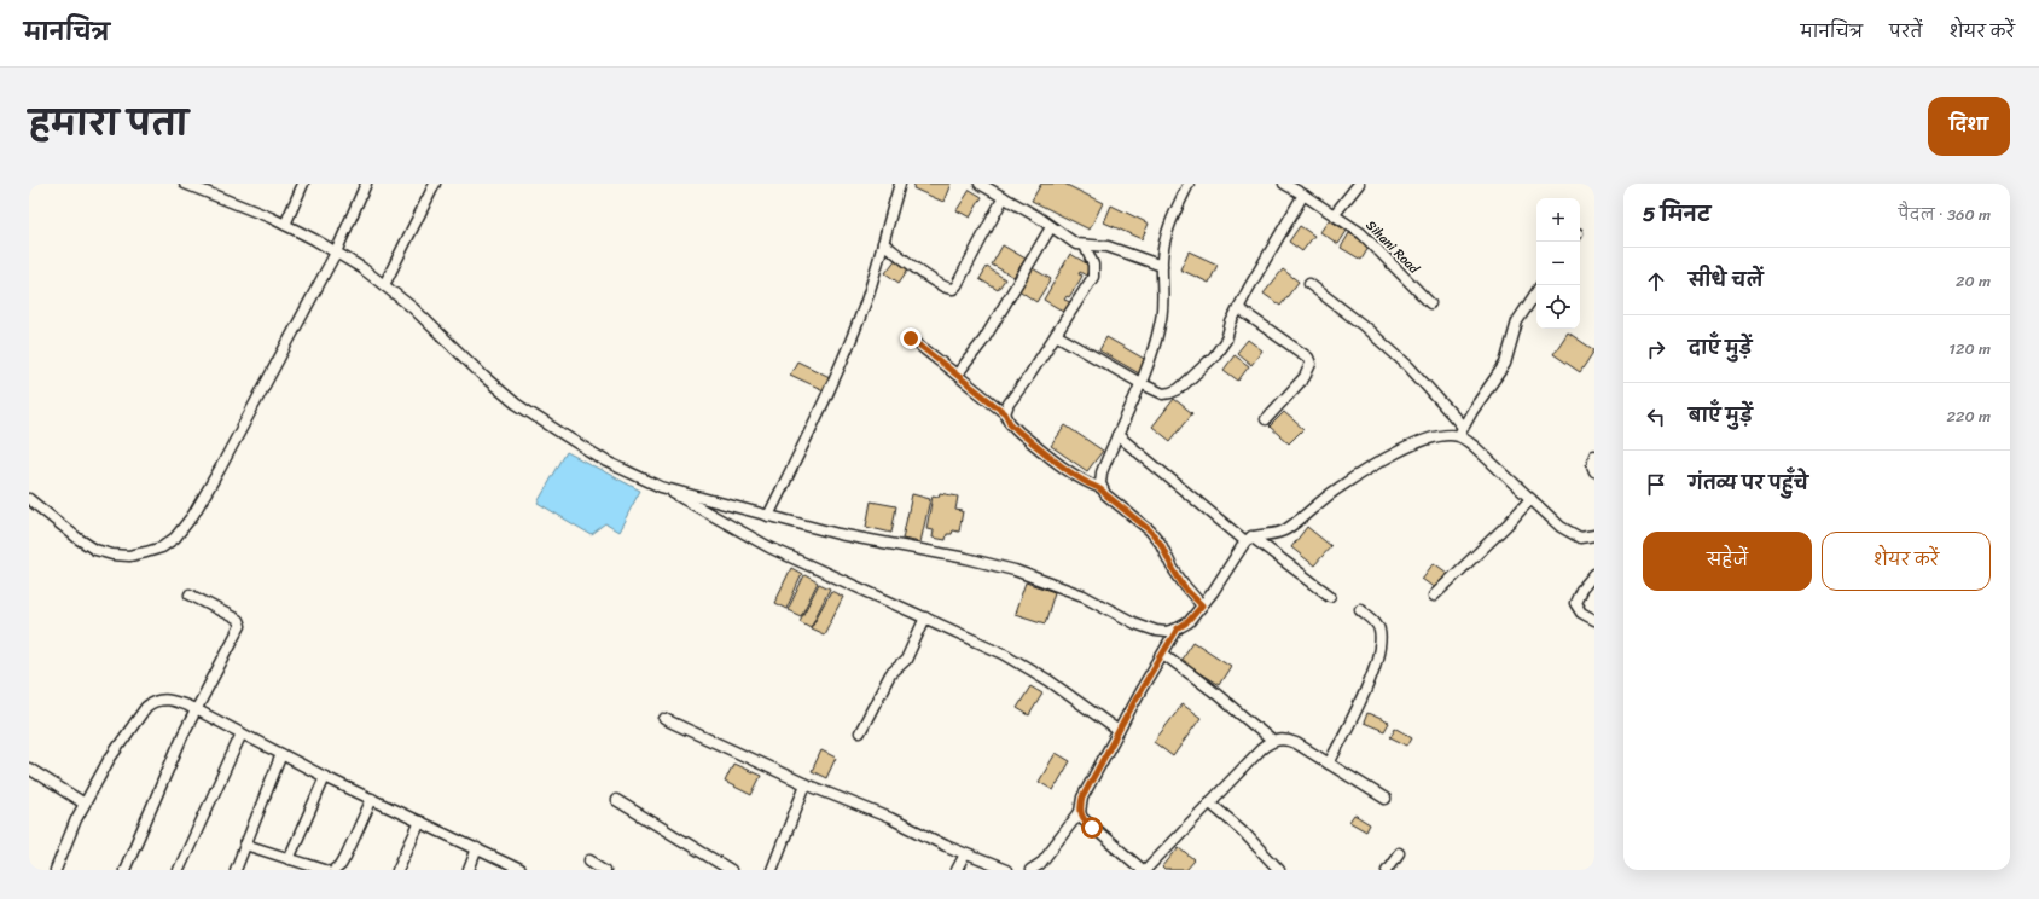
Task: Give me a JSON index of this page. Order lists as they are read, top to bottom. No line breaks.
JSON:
{"streets":{"street":["Sihani Road"]},"page":{"header":"मानचित्र","nav":["मानचित्र","परतें","शेयर करें"],"title":"हमारा पता","buttons":["दिशा",["सहेजें","शेयर करें"]],"heading":["5 मिनट","पैदल · 360 m"],"map_buttons":["+","−"],"list":[["सीधे चलें","20 m"],["दाएँ मुड़ें","120 m"],["बाएँ मुड़ें","220 m"],"गंतव्य पर पहुँचे"]}}
